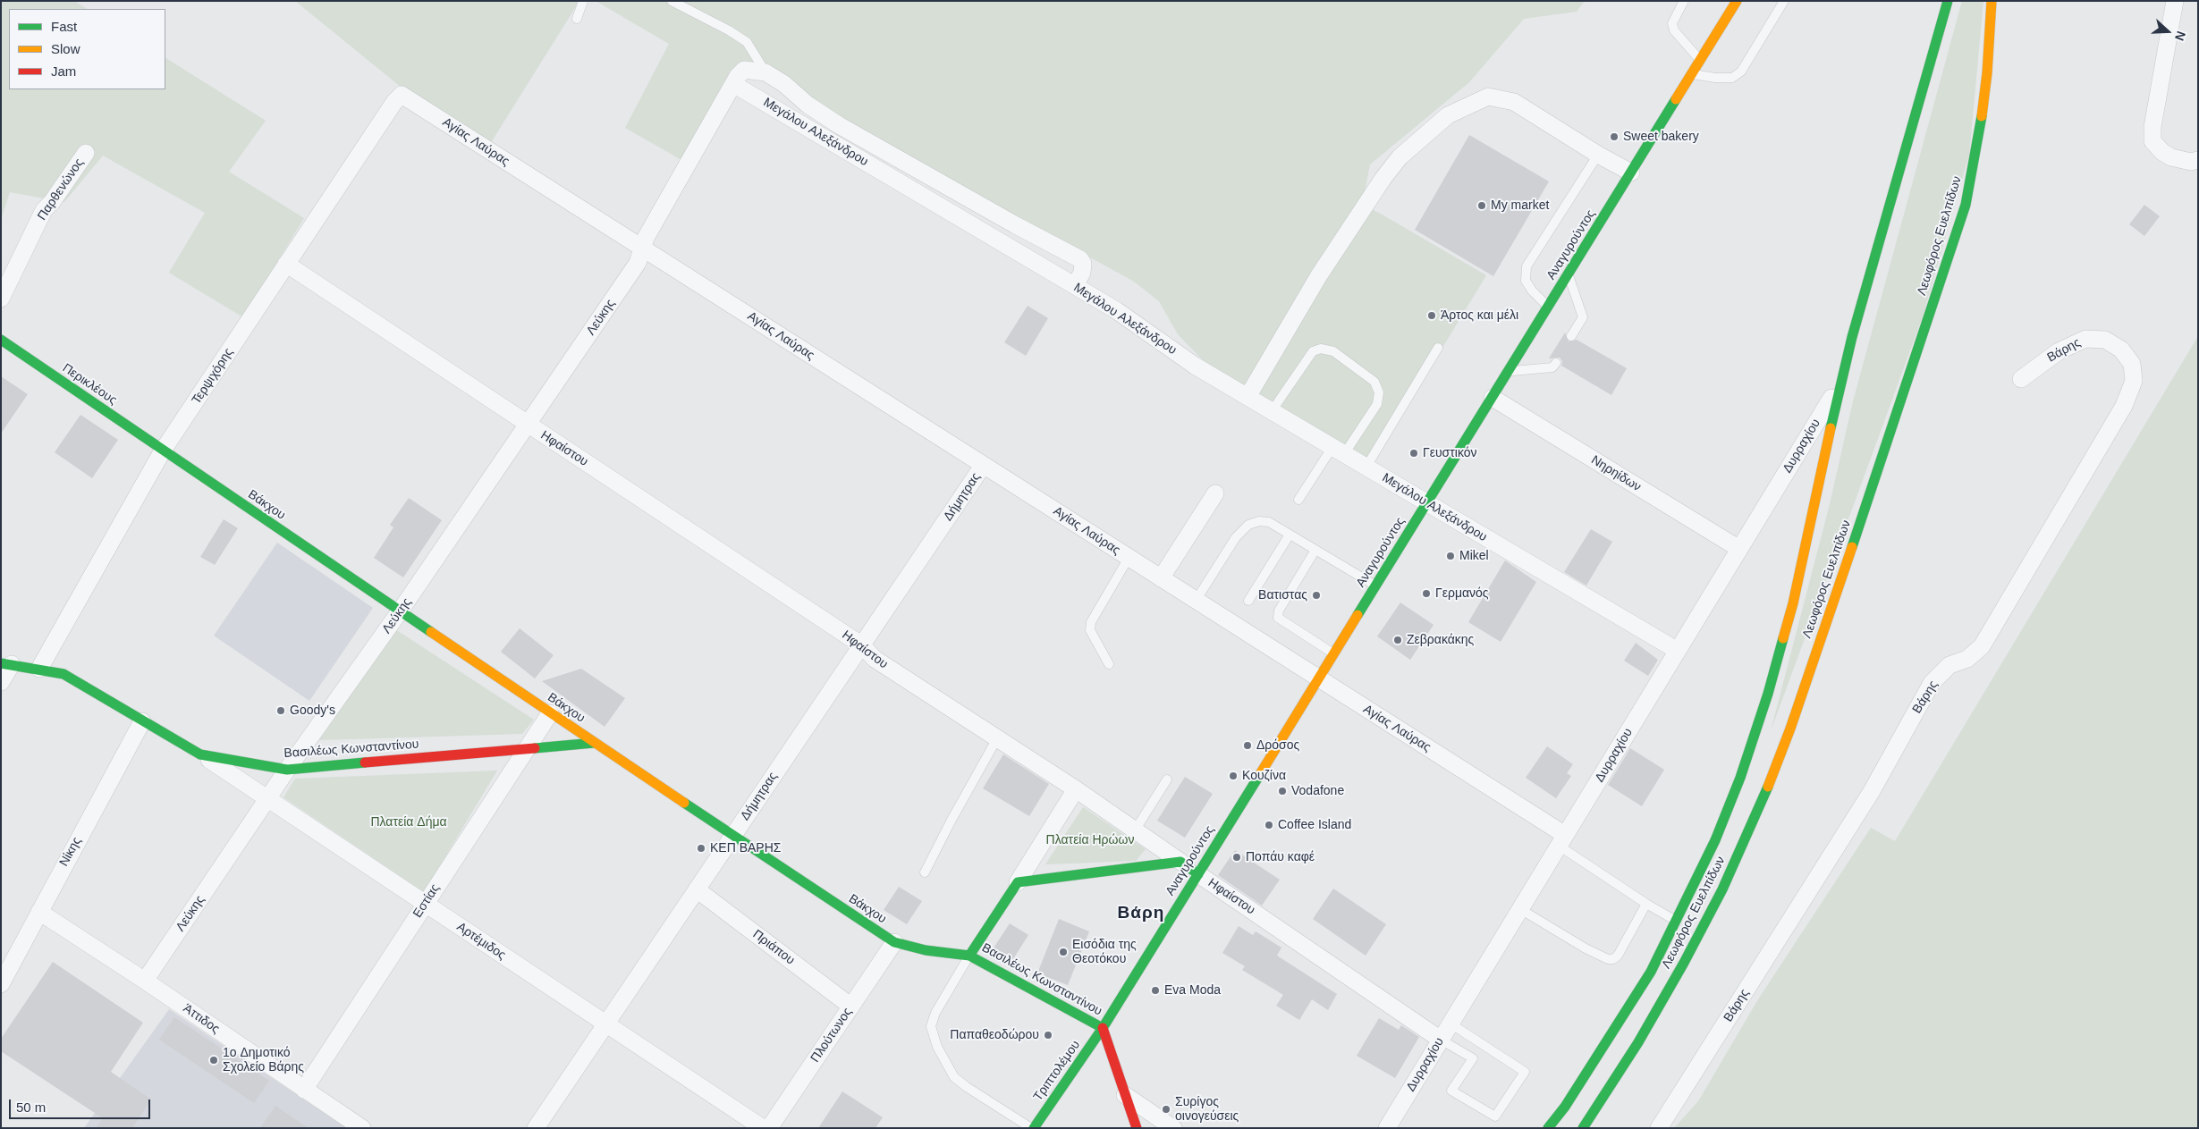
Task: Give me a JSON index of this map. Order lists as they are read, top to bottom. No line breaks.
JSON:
{"streets":{"main road":["Λεωφόρος Ευελπίδων","Αναγυρούντος","Περικλέους","Ηφαίστου","Βάκχου","Βασιλέως Κωνσταντίνου","Τριπτολέμου"],"street":["Μεγάλου Αλεξάνδρου","Αγίας Λαύρας","Παρθενώνος","Λεύκης","Βάρης","Τερψιχόρης","Δυρραχίου","Νηρηίδων","Δήμητρας","Νίκης","Εστίας","Αρτέμιδος","Πριάπου","Άττιδος","Πλούτωνος"]},"crossings":[["Μεγάλου Αλεξάνδρου","Αναγυρούντος"],["Μεγάλου Αλεξάνδρου","Δυρραχίου"],["Αγίας Λαύρας","Αναγυρούντος"],["Αγίας Λαύρας","Λεύκης"],["Αγίας Λαύρας","Τερψιχόρης"],["Αγίας Λαύρας","Δυρραχίου"],["Αγίας Λαύρας","Δήμητρας"],["Λεωφόρος Ευελπίδων","Δυρραχίου"],["Αναγυρούντος","Ηφαίστου"],["Αναγυρούντος","Νηρηίδων"],["Αναγυρούντος","Βασιλέως Κωνσταντίνου"],["Αναγυρούντος","Τριπτολέμου"],["Λεύκης","Ηφαίστου"],["Λεύκης","Βάκχου"],["Λεύκης","Βασιλέως Κωνσταντίνου"],["Λεύκης","Αρτέμιδος"],["Λεύκης","Άττιδος"],["Τερψιχόρης","Περικλέους"],["Τερψιχόρης","Ηφαίστου"],["Τερψιχόρης","Βάκχου"],["Τερψιχόρης","Βασιλέως Κωνσταντίνου"],["Περικλέους","Βάκχου"],["Δυρραχίου","Ηφαίστου"],["Δυρραχίου","Νηρηίδων"],["Ηφαίστου","Δήμητρας"],["Δήμητρας","Βάκχου"],["Δήμητρας","Αρτέμιδος"],["Δήμητρας","Πριάπου"],["Βάκχου","Βασιλέως Κωνσταντίνου"],["Βάκχου","Εστίας"],["Βάκχου","Πλούτωνος"],["Βασιλέως Κωνσταντίνου","Νίκης"],["Βασιλέως Κωνσταντίνου","Εστίας"],["Βασιλέως Κωνσταντίνου","Αρτέμιδος"],["Βασιλέως Κωνσταντίνου","Τριπτολέμου"],["Νίκης","Άττιδος"],["Εστίας","Αρτέμιδος"],["Εστίας","Άττιδος"],["Πριάπου","Πλούτωνος"]],"districts":["Βάρη"],"parks":["Πλατεία Δήμα","Πλατεία Ηρώων"],"places":["Sweet bakery","My market","Άρτος και μέλι","Γευστικόν","Mikel","Γερμανός","Βατιστας","Ζεβρακάκης","Goody's","Δρόσος","Κουζίνα","Vodafone","Coffee Island","ΚΕΠ ΒΑΡΗΣ","Ποπάυ καφέ","Εισόδια της Θεοτόκου","Eva Moda","Παπαθεοδώρου","1ο Δημοτικό Σχολείο Βάρης","Συρίγος οινογεύσεις"],"legend":["Fast","Slow","Jam"],"scale_bar":"50 m","north":"right"}
